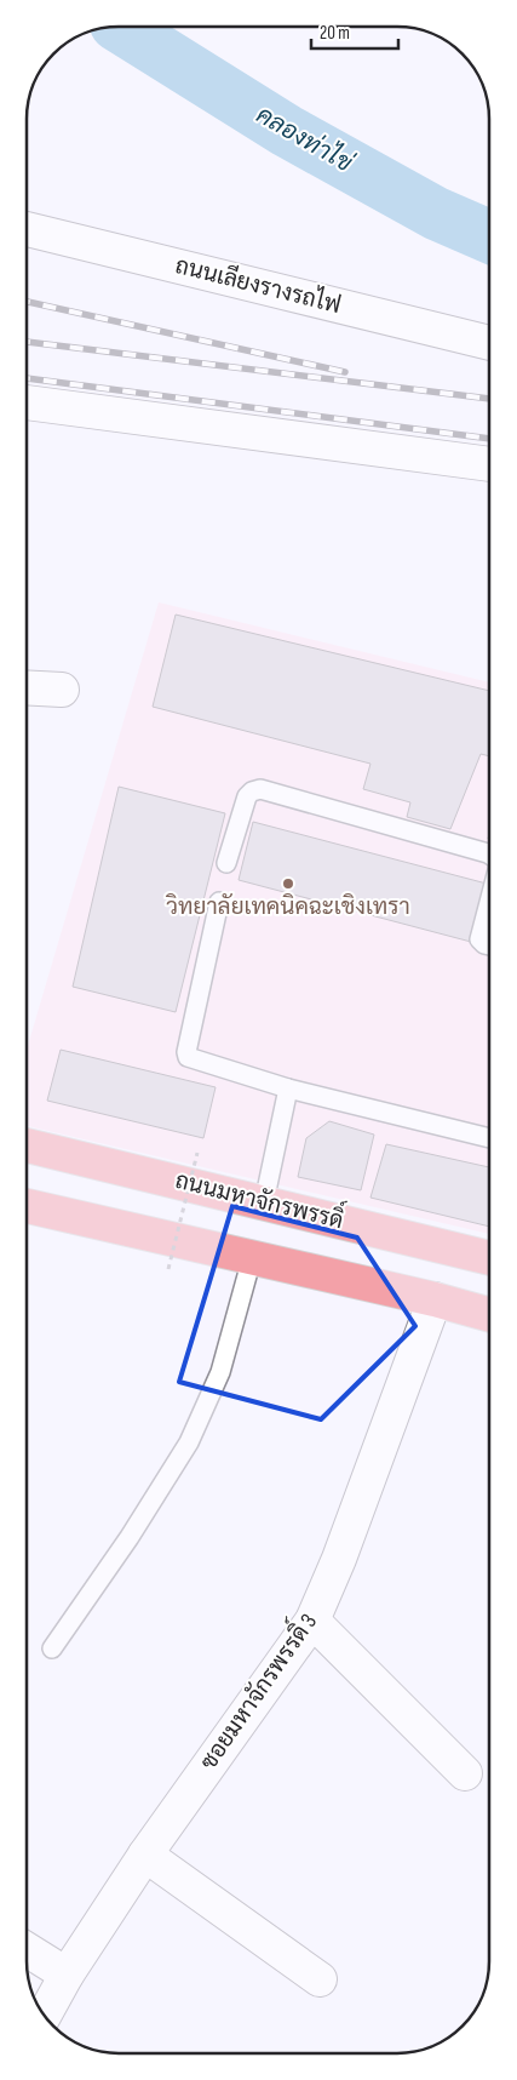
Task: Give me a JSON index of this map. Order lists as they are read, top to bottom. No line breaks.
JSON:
{"streets":{"main road":["ถนนมหาจักรพรรดิ์"],"street":["ถนนเลียงรางรถไฟ","ซอยมหาจักรพรรดิ์ 3"]},"water":["คลองท่าไข่"],"places":["วิทยาลัยเทคนิคฉะเชิงเทรา"],"scale_bar":"20 m"}
